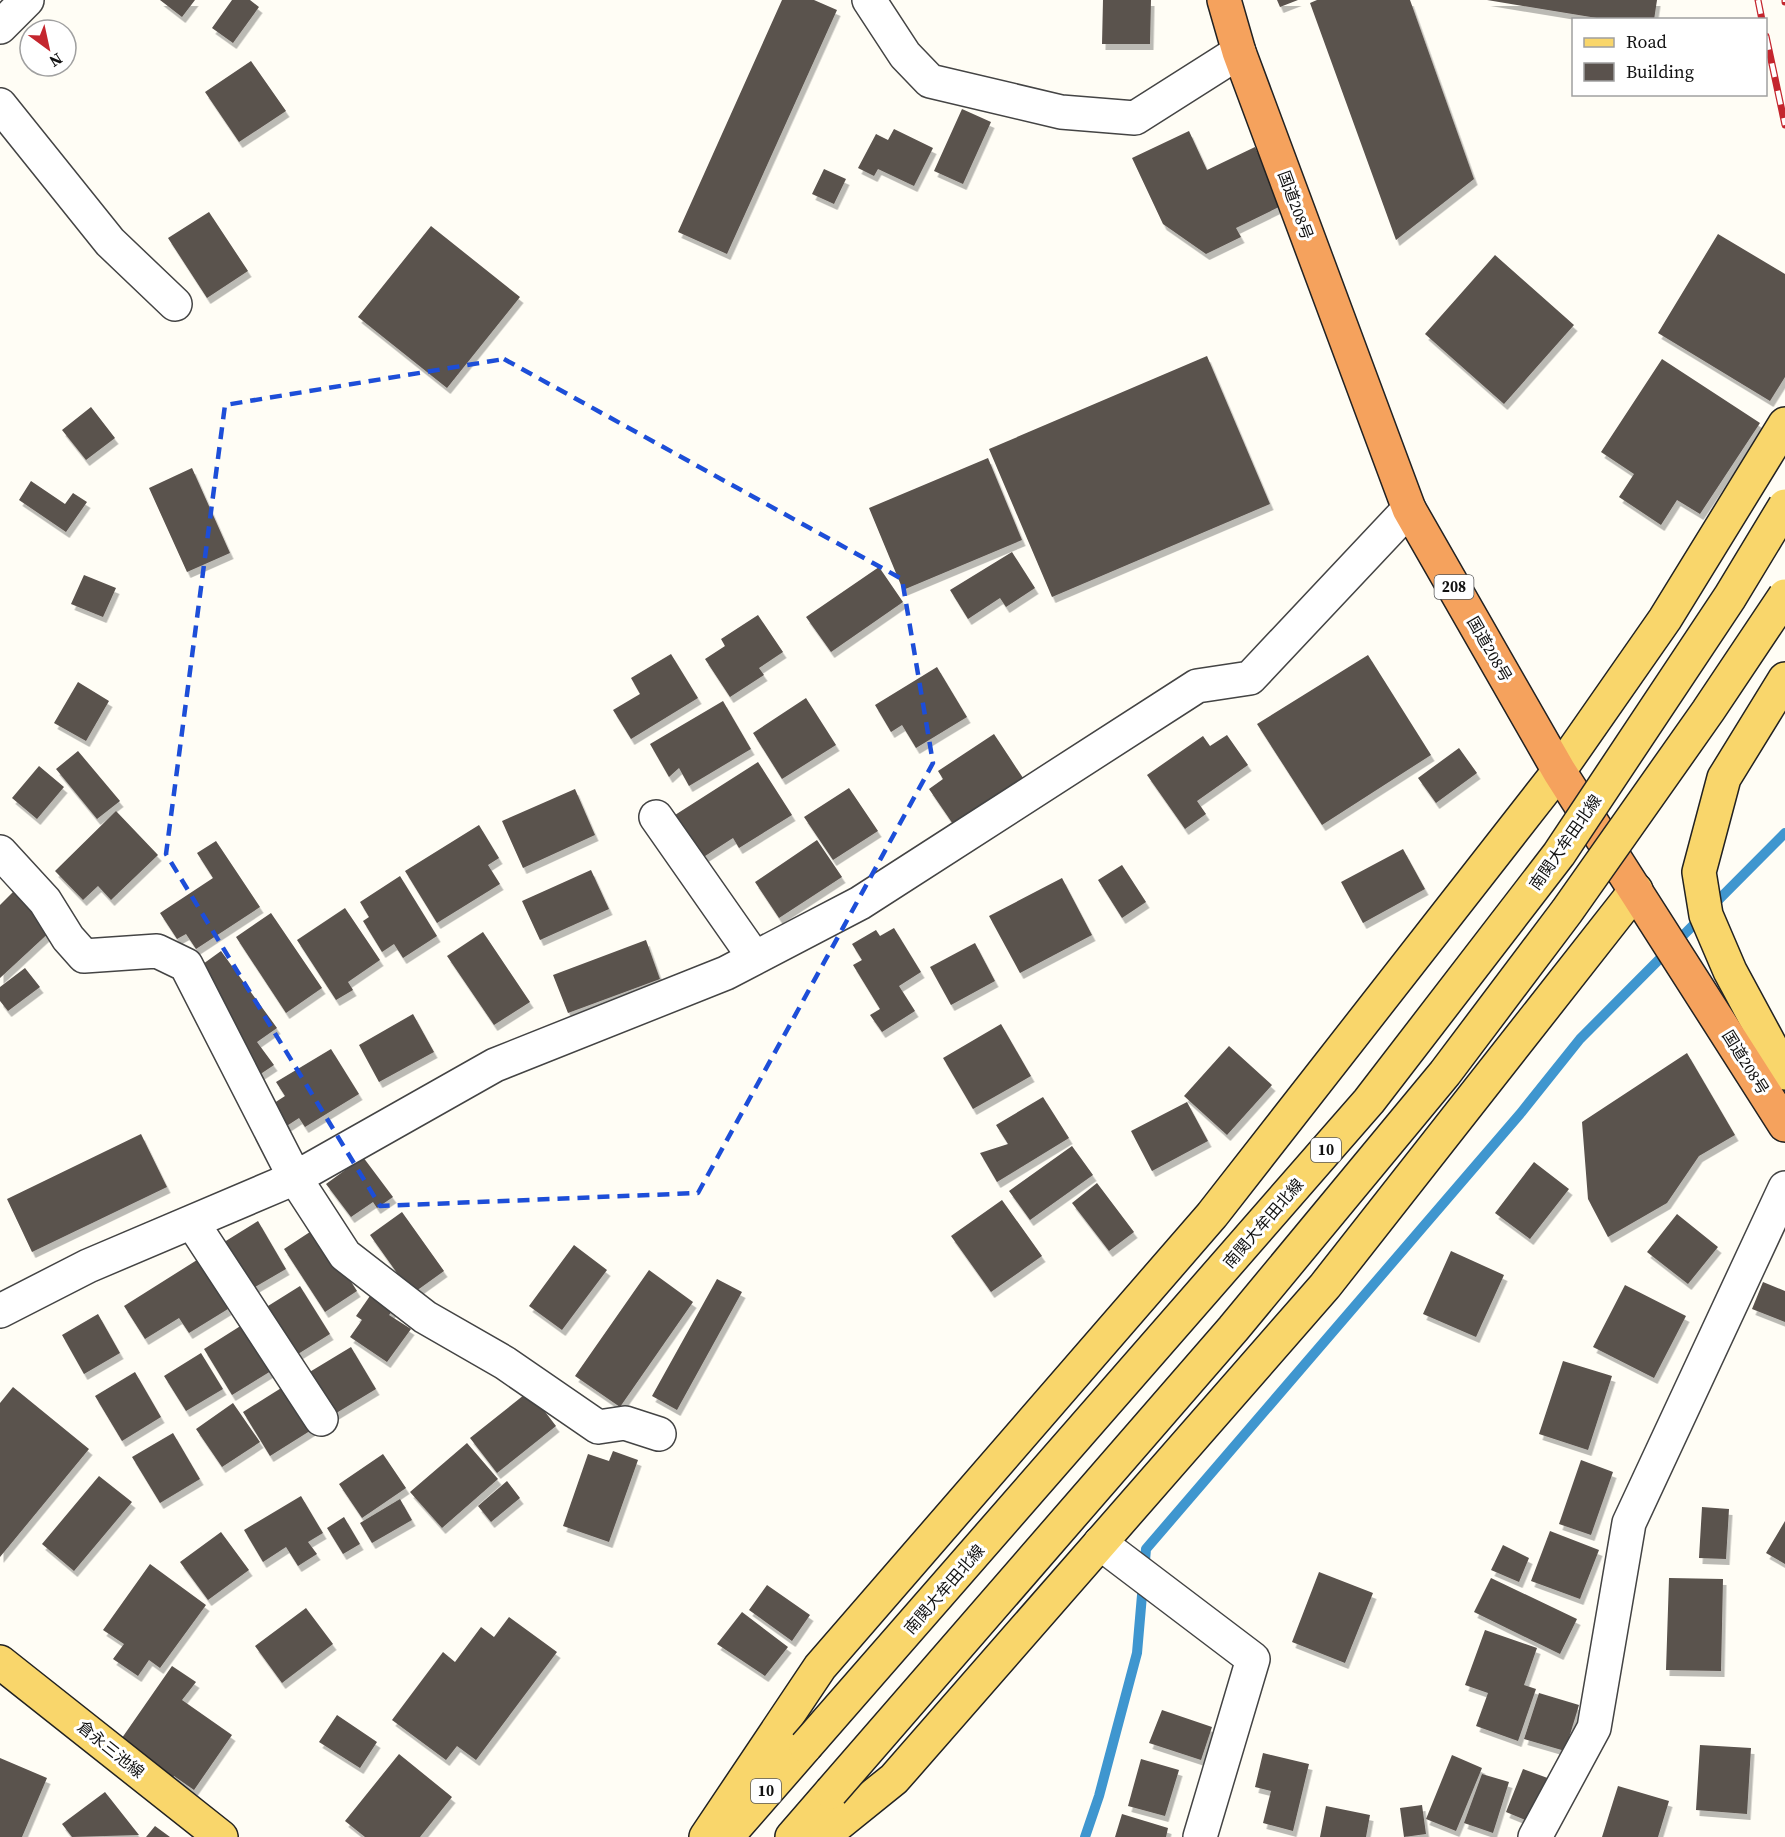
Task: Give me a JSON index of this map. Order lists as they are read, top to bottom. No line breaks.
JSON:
{"streets":{"highway":["国道208号","208"],"main road":["南関大牟田北線","10","倉永三池線"]},"legend":["Road","Building"],"north":"bottom right"}
